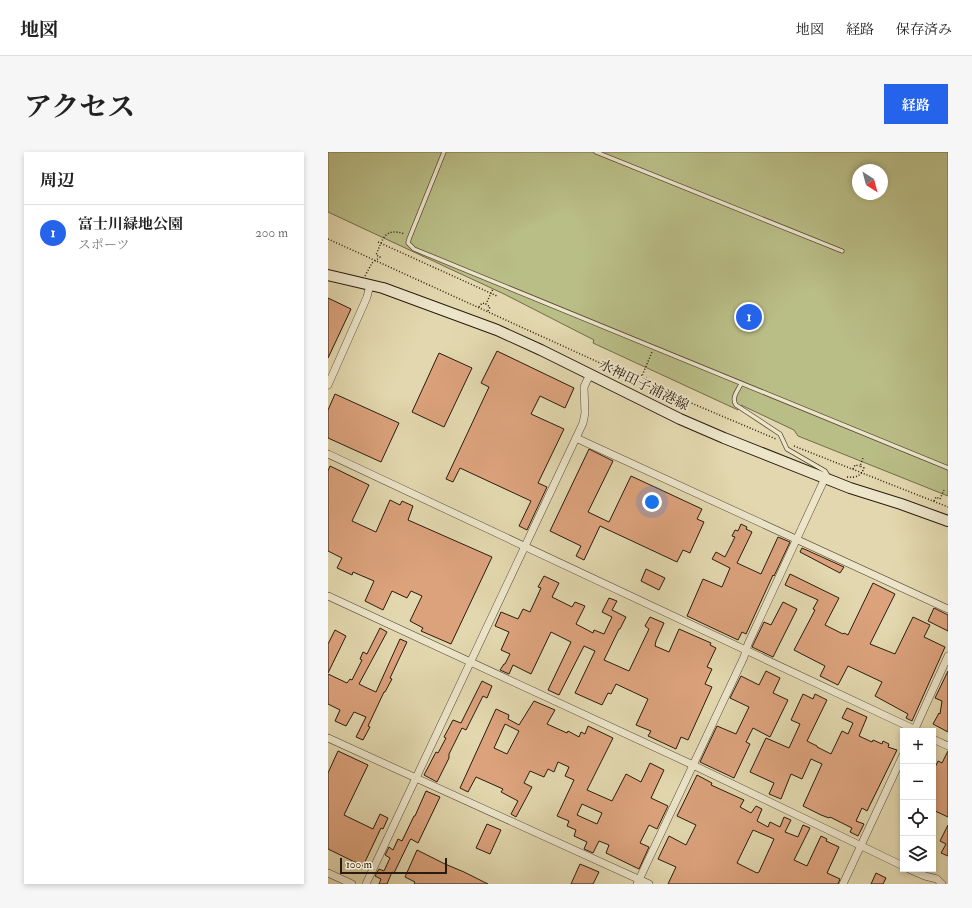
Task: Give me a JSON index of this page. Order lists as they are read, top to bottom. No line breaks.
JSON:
{"streets":{"main road":["水神田子浦港線"]},"scale_bar":"100 m","north":"bottom right","page":{"header":"地図","nav":["地図","経路","保存済み"],"title":"アクセス","buttons":"経路","heading":"周辺","list":[{"mark":"1","name":"富士川緑地公園","note":"スポーツ","value":"200 m"}],"pins":"1","map_buttons":["+","−"],"scale":"100 m"}}
